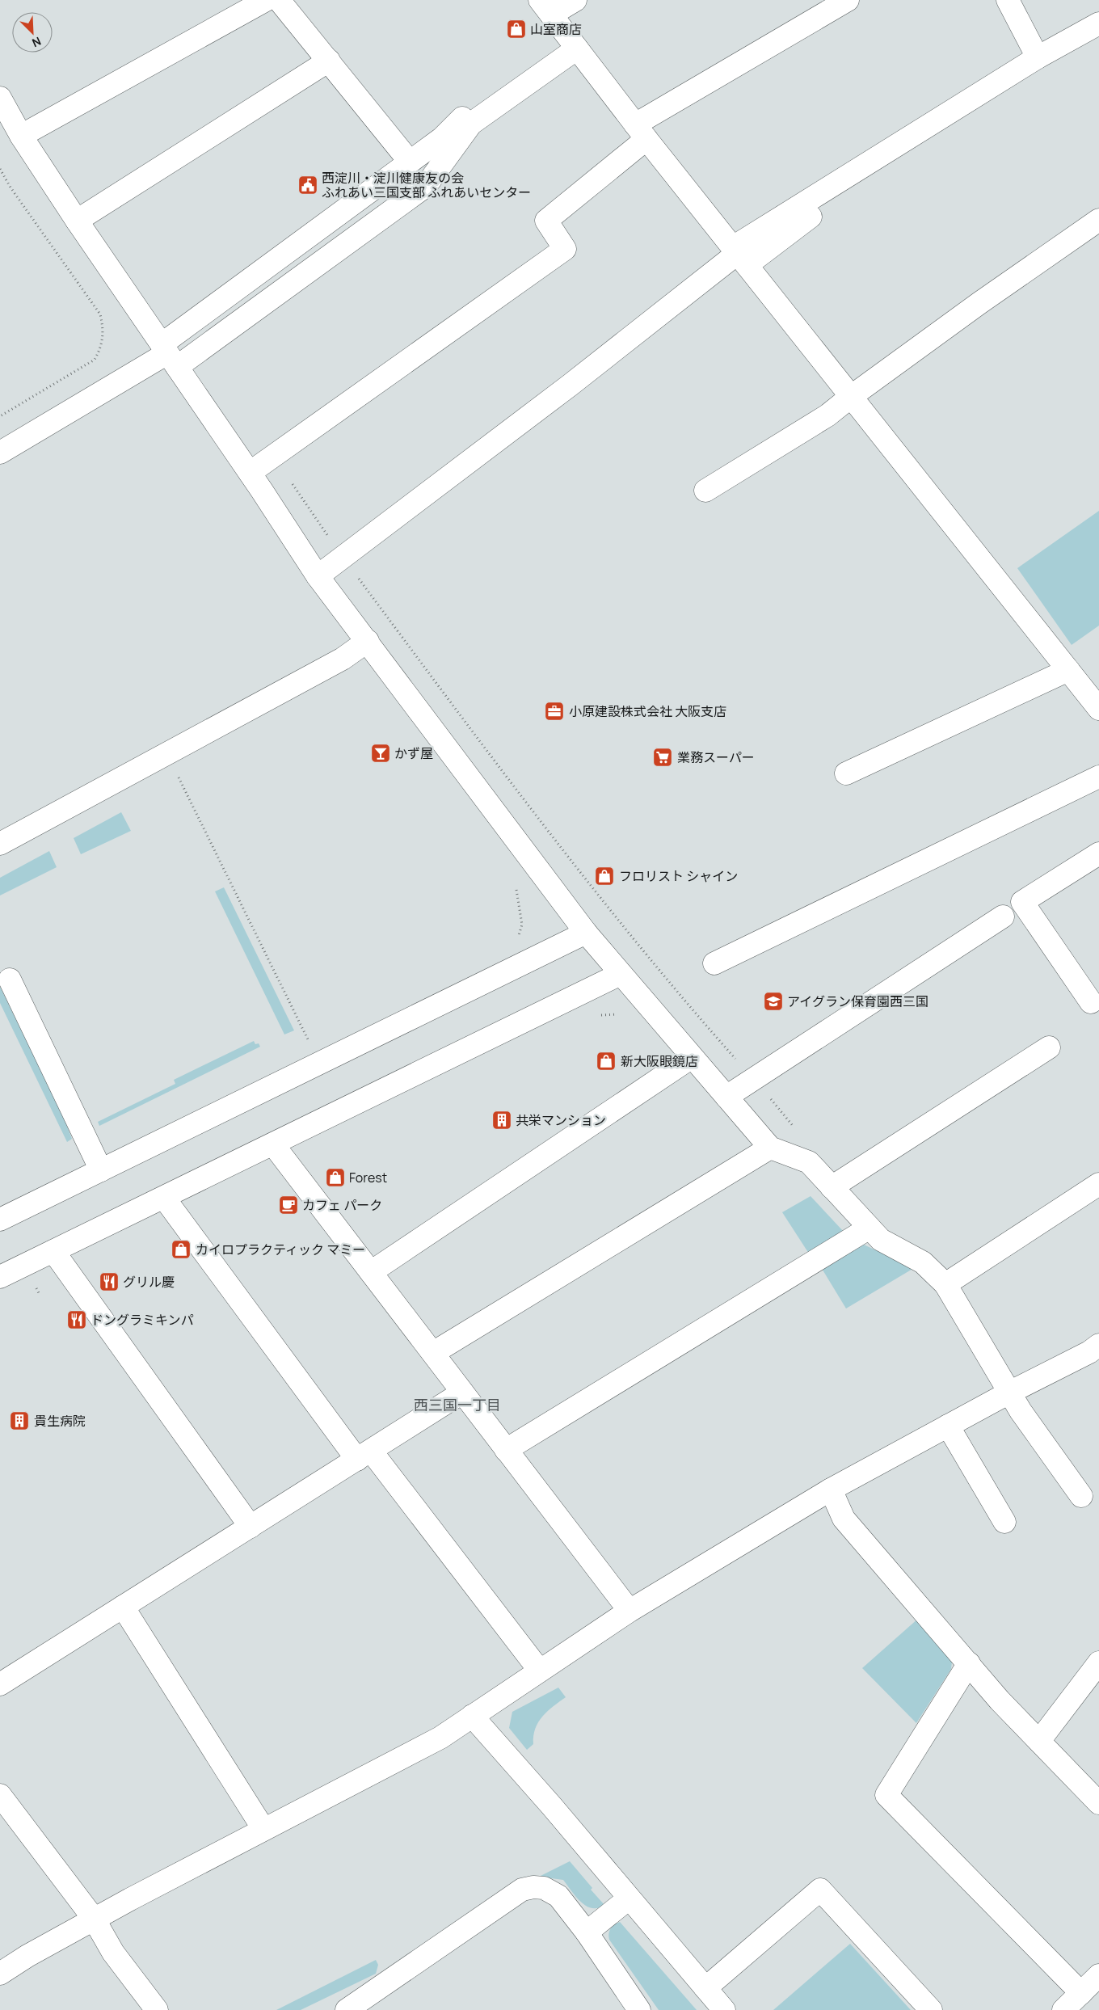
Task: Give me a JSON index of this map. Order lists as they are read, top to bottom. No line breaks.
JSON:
{"districts":["西三国一丁目"],"places":{"shop":["山室商店","フロリスト シャイン","新大阪眼鏡店","Forest","カイロプラクティック マミー"],"public building":["西淀川・淀川健康友の会 ふれあい三国支部 ふれあいセンター"],"office":["小原建設株式会社 大阪支店"],"bar":["かず屋"],"supermarket":["業務スーパー"],"school or university":["アイグラン保育園西三国"],"building":["共栄マンション","貴生病院"],"cafe":["カフェ パーク"],"restaurant":["グリル慶","ドングラミキンパ"]},"north":"bottom right"}
